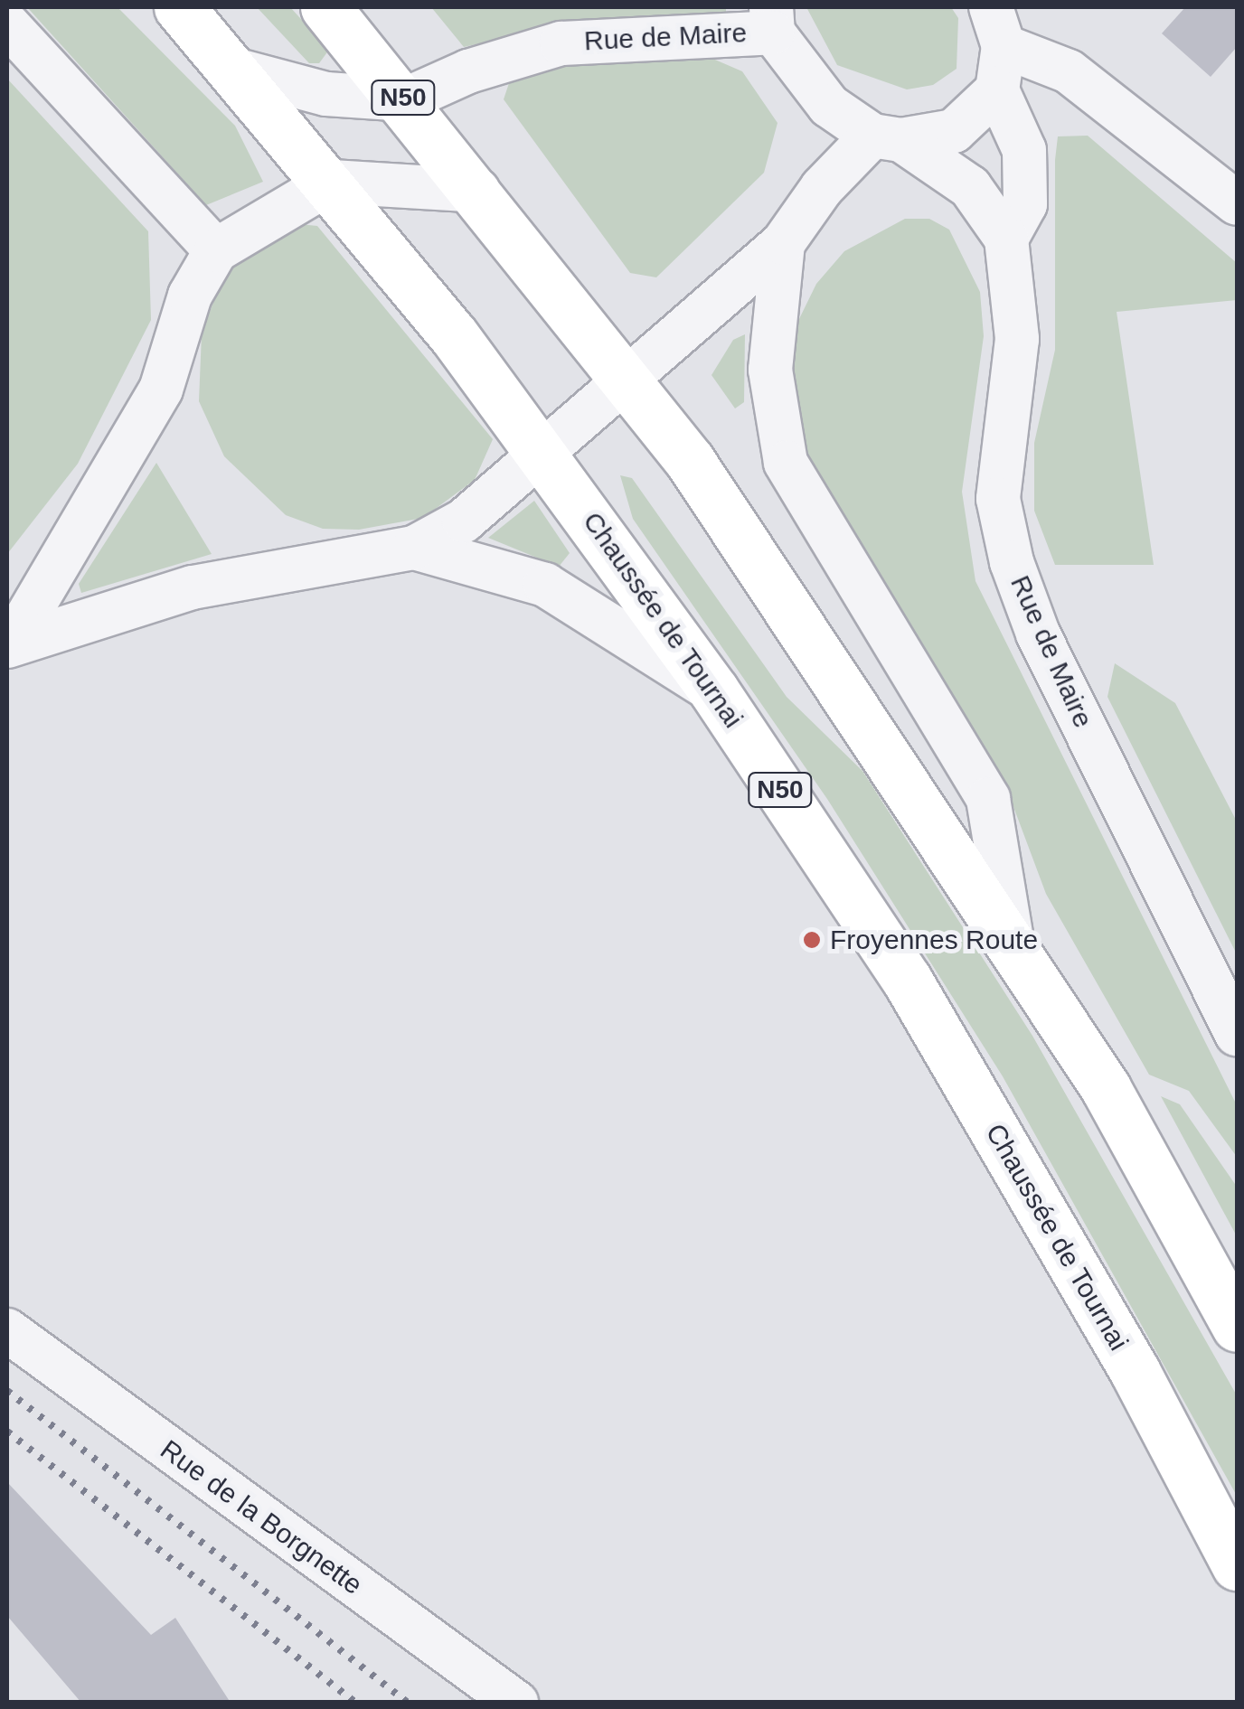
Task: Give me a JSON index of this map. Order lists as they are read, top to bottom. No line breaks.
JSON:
{"streets":{"main road":["N50","Chaussée de Tournai"],"street":["Rue de Maire","Rue de la Borgnette"]},"crossings":[["Rue de Maire","N50"]],"places":["Froyennes Route"]}
